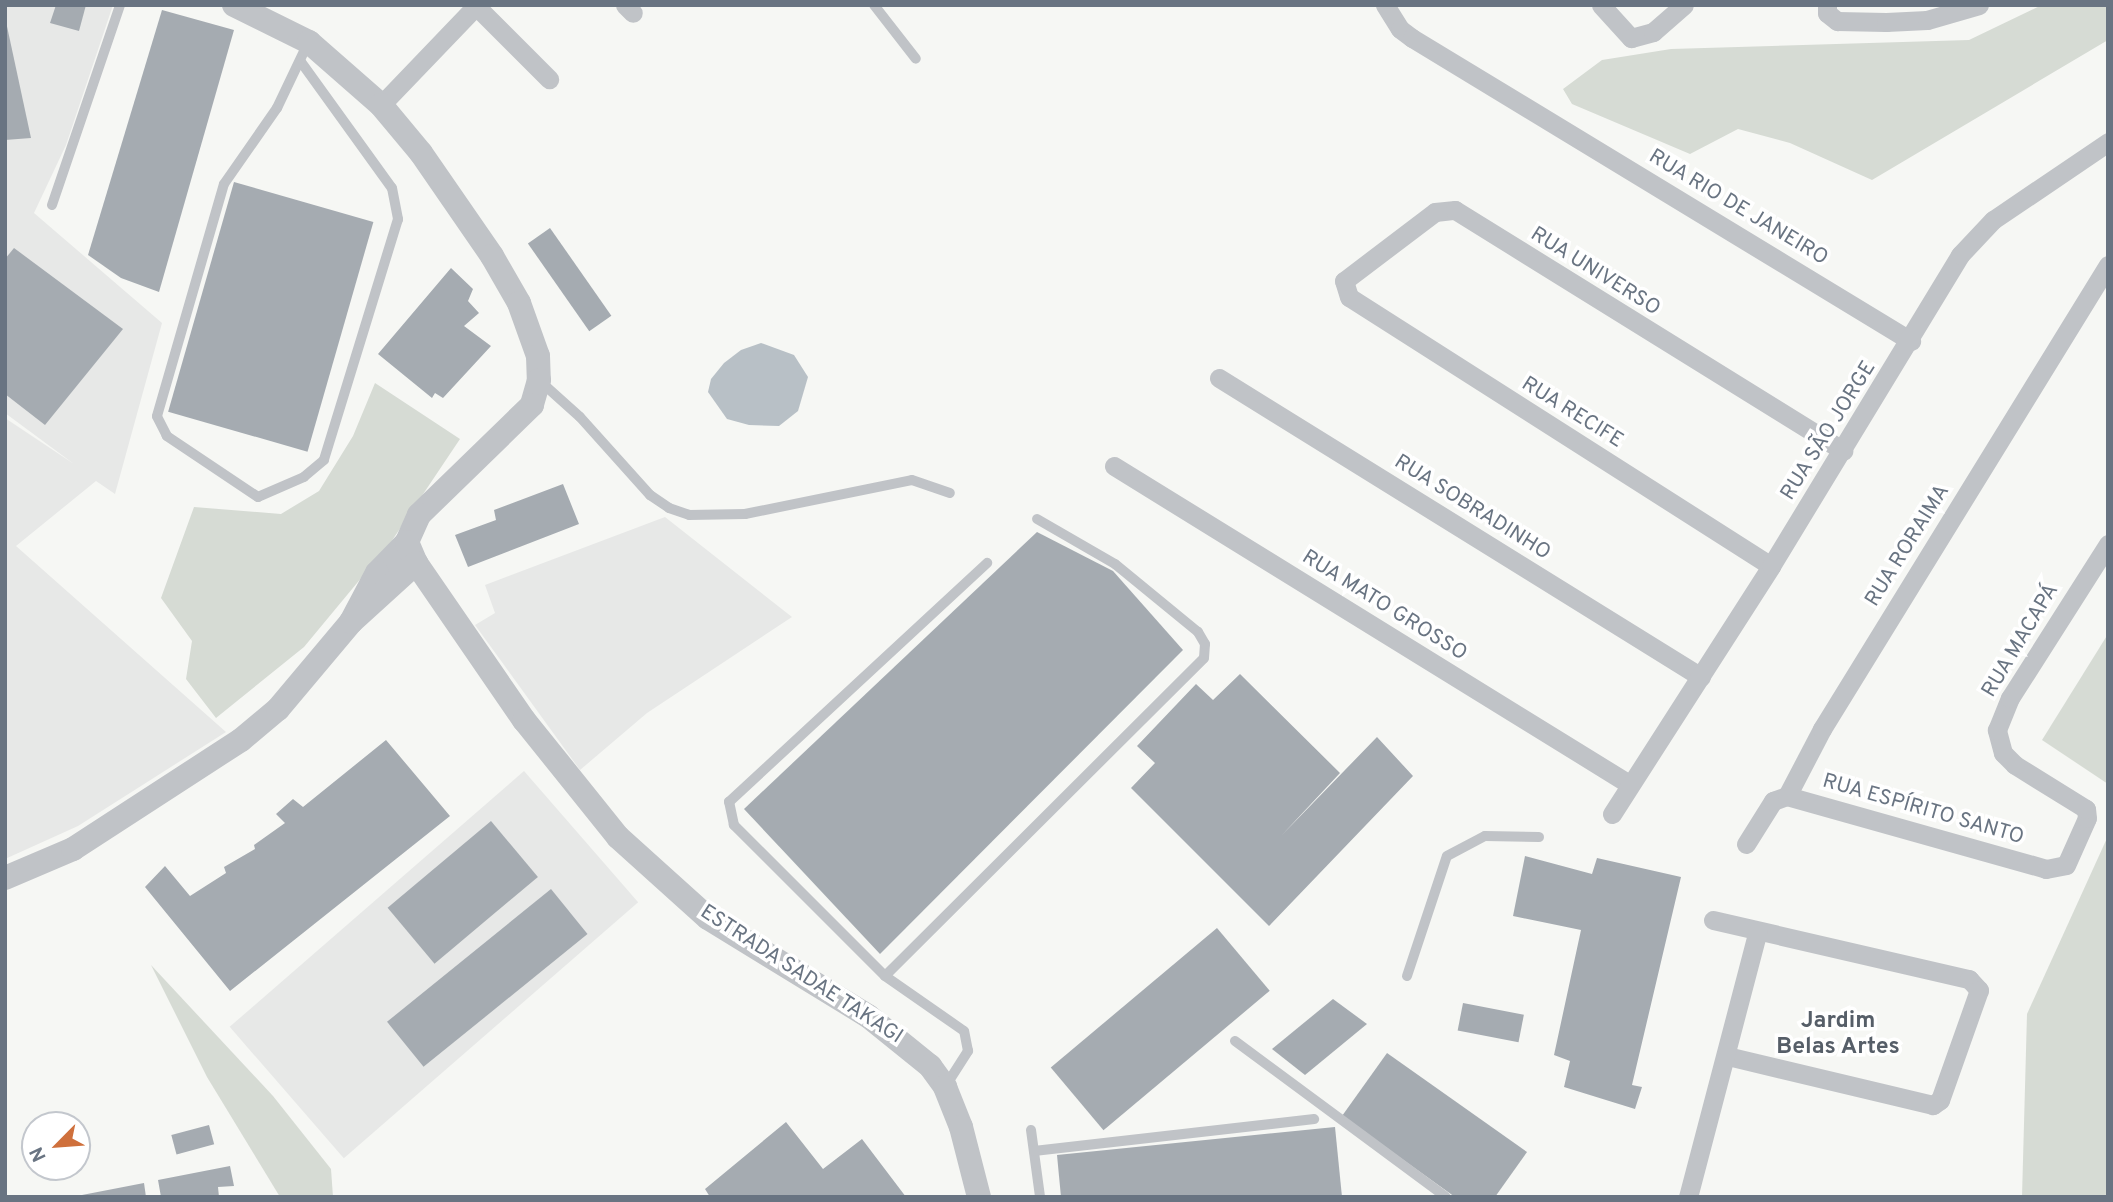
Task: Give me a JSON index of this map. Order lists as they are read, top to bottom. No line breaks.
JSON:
{"streets":{"street":["RUA RIO DE JANEIRO","RUA UNIVERSO","RUA RECIFE","RUA SÃO JORGE","RUA SOBRADINHO","RUA RORAIMA","RUA MATO GROSSO","RUA MACAPÁ","RUA ESPÍRITO SANTO","ESTRADA SADAE TAKAGI"]},"crossings":[["RUA RIO DE JANEIRO","RUA SÃO JORGE"],["RUA UNIVERSO","RUA RECIFE"],["RUA UNIVERSO","RUA SÃO JORGE"],["RUA RECIFE","RUA SÃO JORGE"],["RUA SÃO JORGE","RUA SOBRADINHO"],["RUA SÃO JORGE","RUA MATO GROSSO"],["RUA RORAIMA","RUA ESPÍRITO SANTO"],["RUA MACAPÁ","RUA ESPÍRITO SANTO"]],"districts":["Jardim Belas Artes"],"north":"bottom left"}
